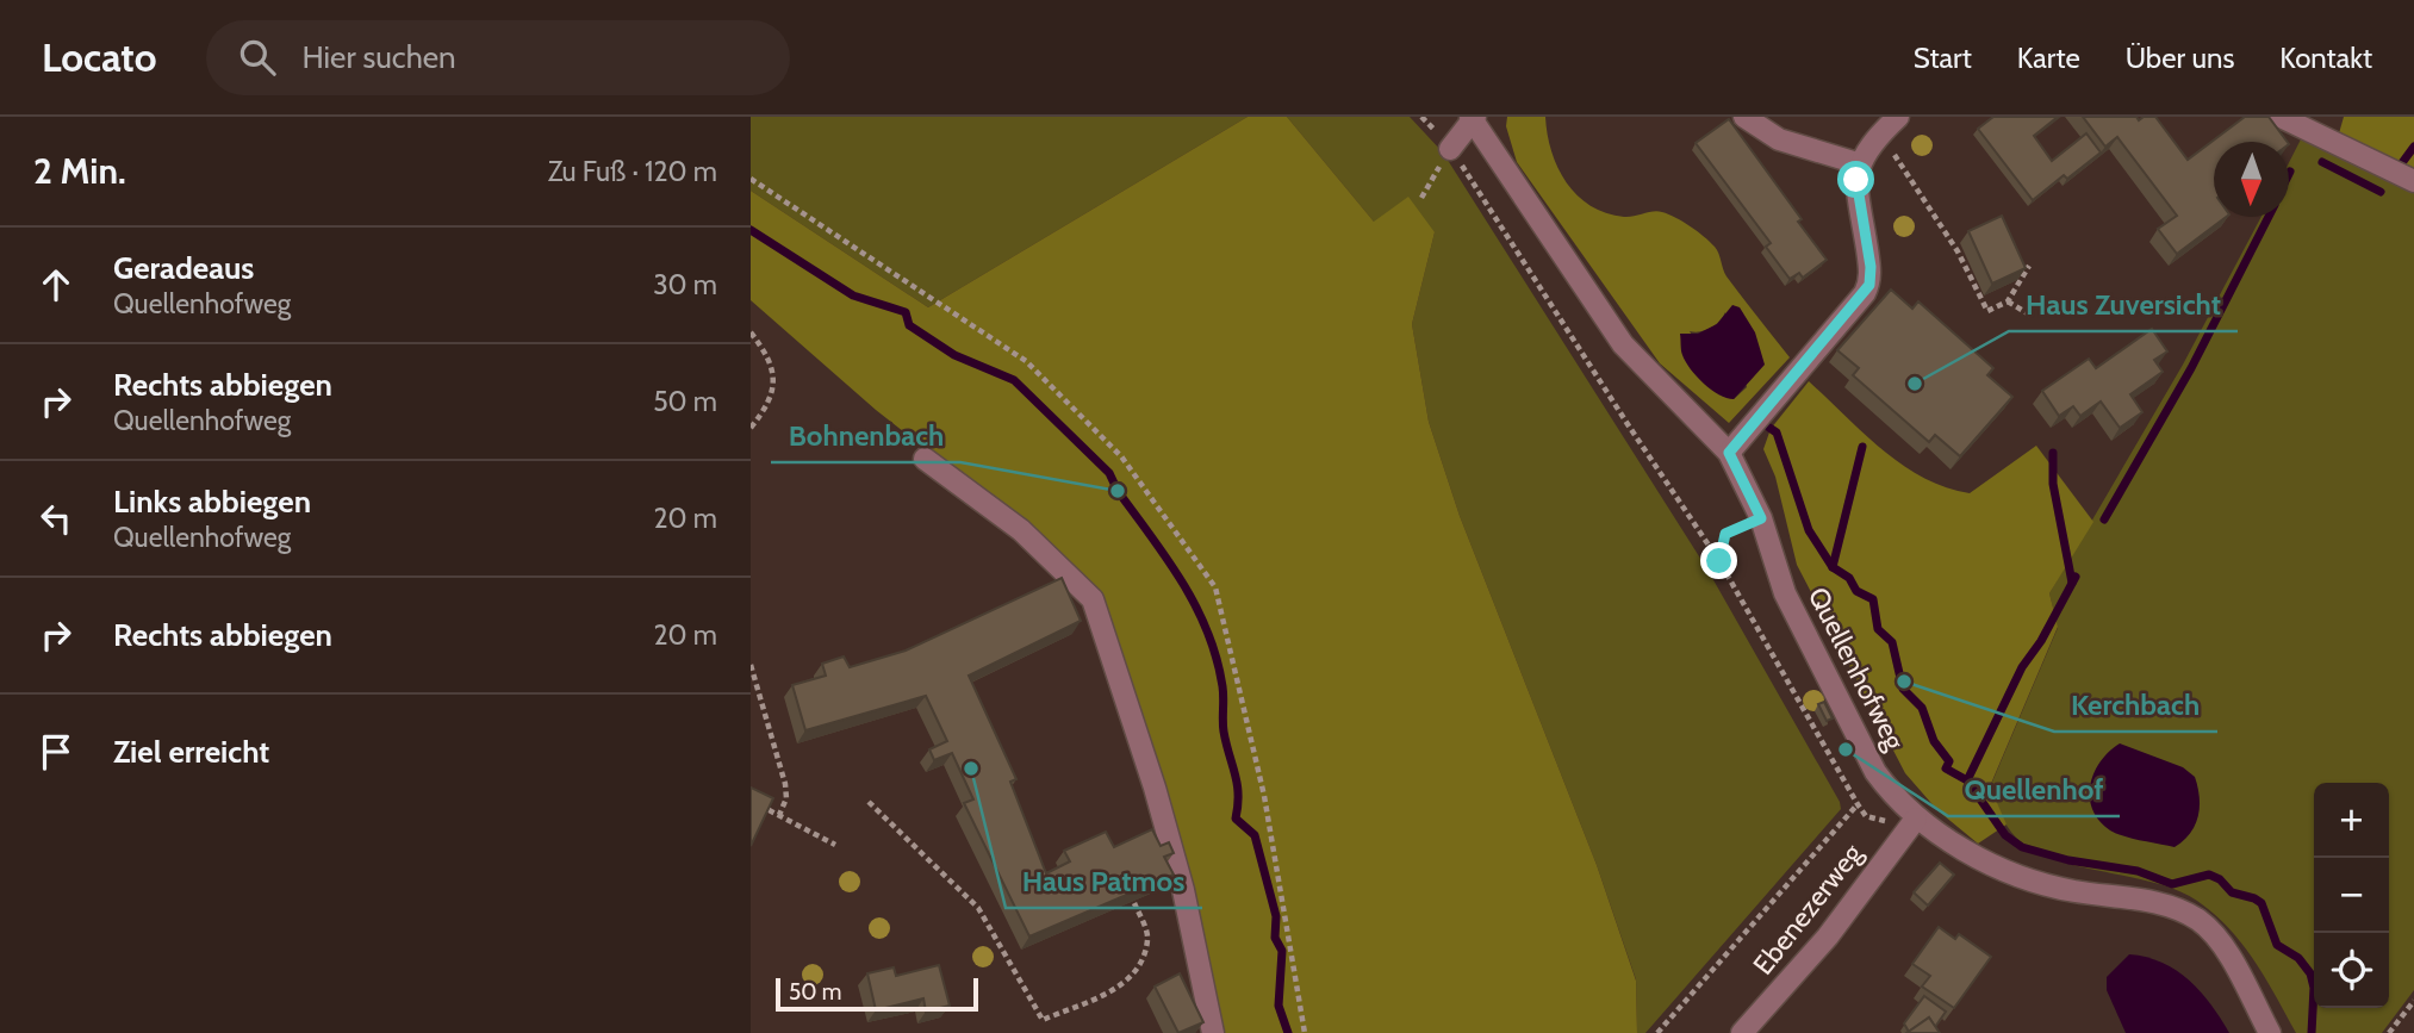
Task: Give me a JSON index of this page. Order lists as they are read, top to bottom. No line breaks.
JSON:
{"streets":{"street":["Quellenhofweg","Ebenezerweg"]},"crossings":[["Quellenhofweg","Ebenezerweg"]],"places":["Haus Zuversicht","Bohnenbach","Kerchbach","Quellenhof","Haus Patmos"],"scale_bar":"50 m","north":"bottom","page":{"header":"Locato","search":"Hier suchen","nav":["Start","Karte","Über uns","Kontakt"],"heading":["2 Min.","Zu Fuß · 120 m"],"list":[["Geradeaus","Quellenhofweg","30 m"],["Rechts abbiegen","Quellenhofweg","50 m"],["Links abbiegen","Quellenhofweg","20 m"],["Rechts abbiegen","20 m"],"Ziel erreicht"],"map_buttons":["+","−"],"scale":"50 m"}}
